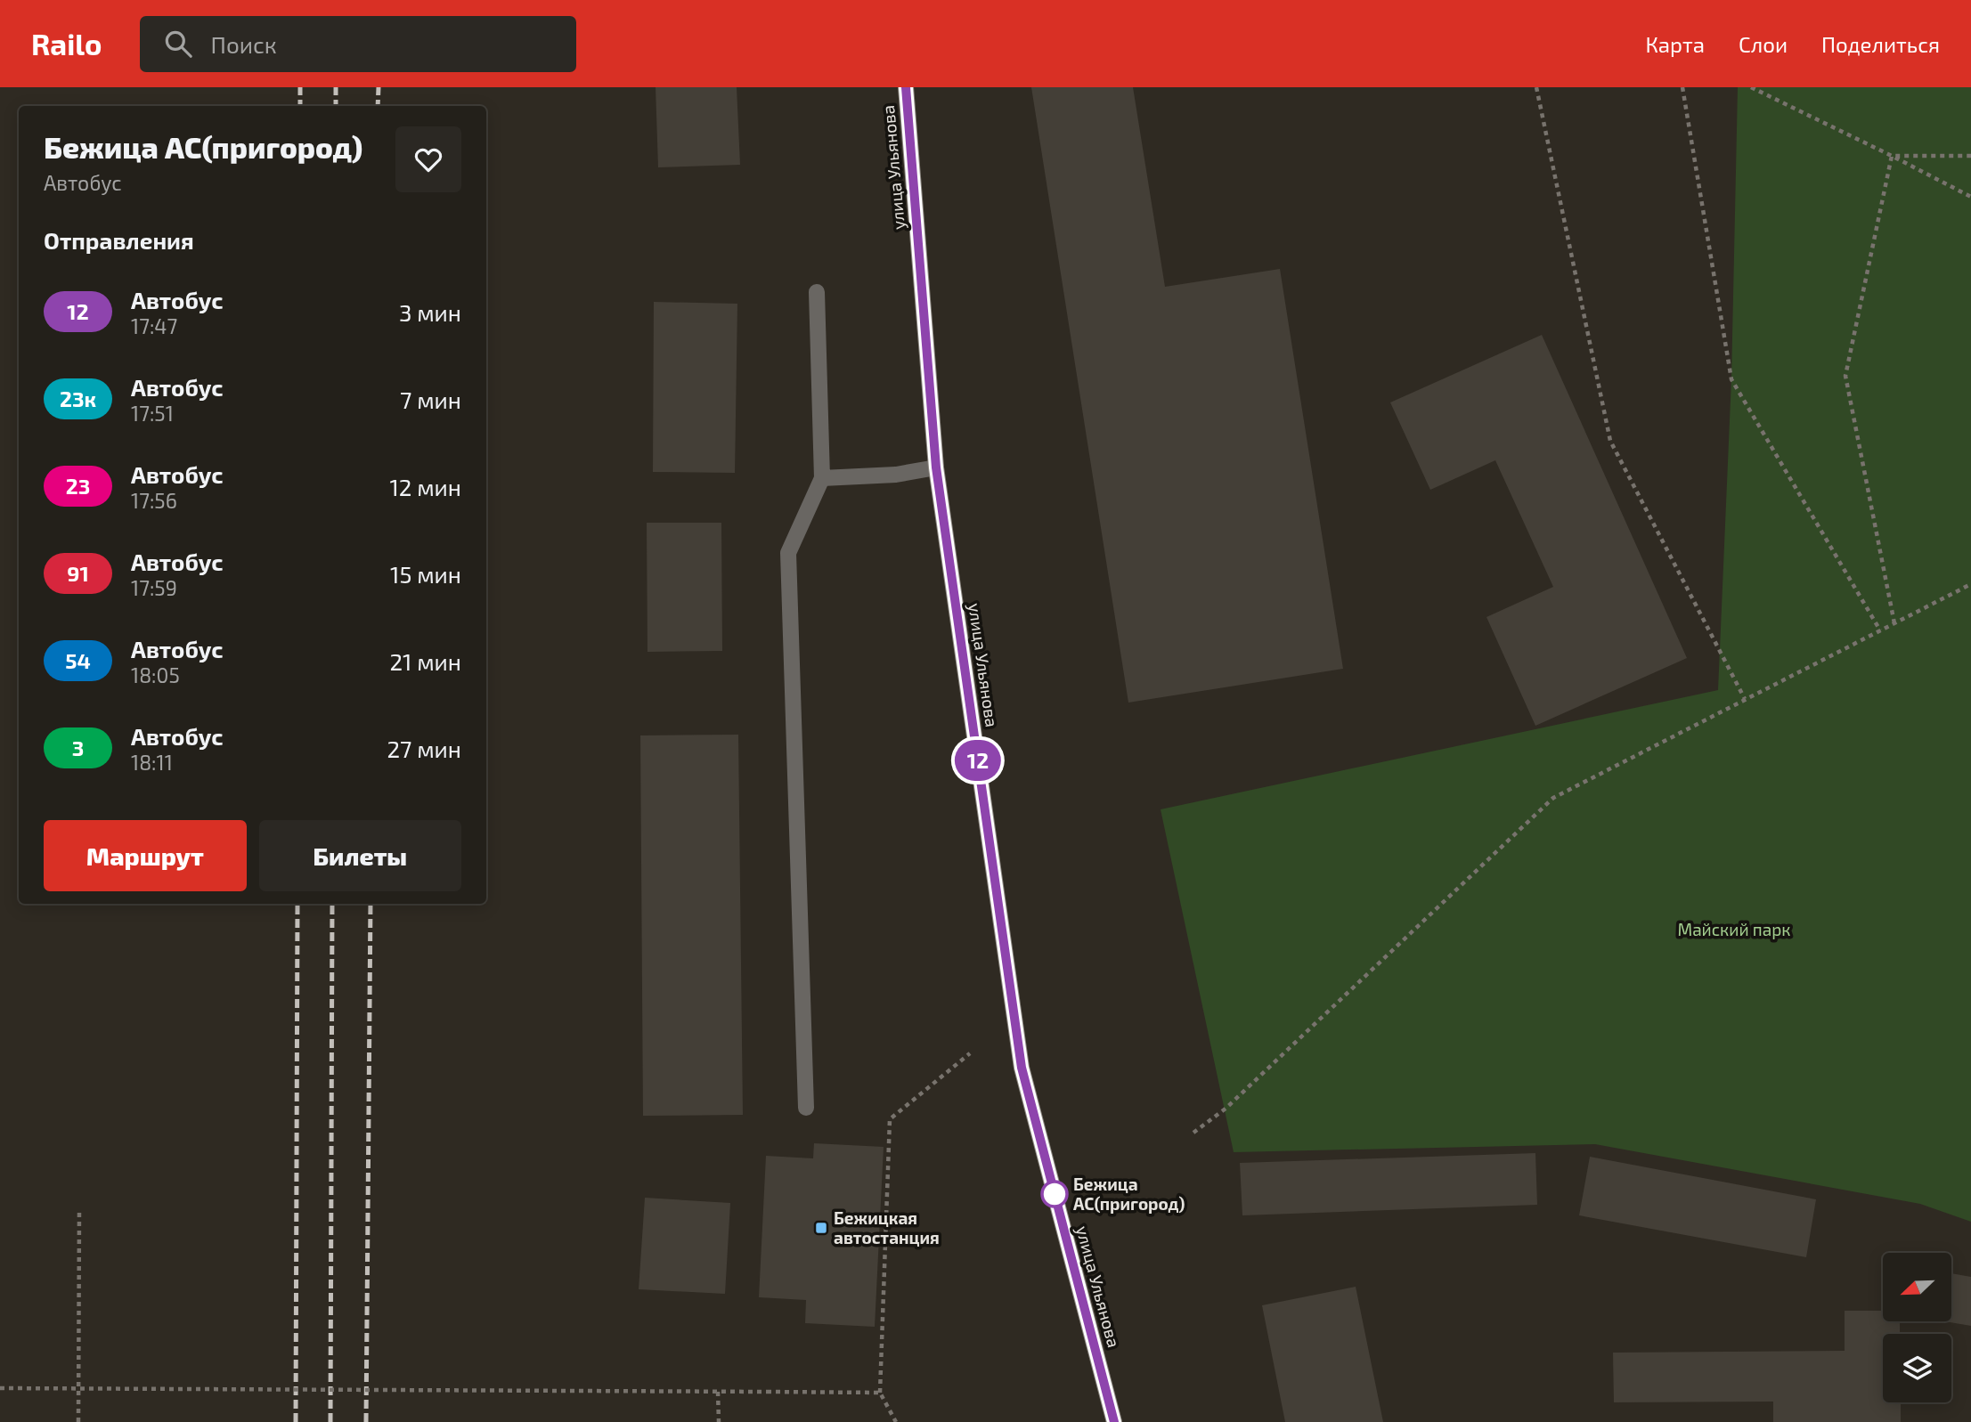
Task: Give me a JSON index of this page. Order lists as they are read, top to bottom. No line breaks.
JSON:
{"streets":{"main road":["улица Ульянова"]},"parks":["Майский парк"],"places":{"other":["Бежица АС(пригород)"],"transit":["Бежицкая автостанция"]},"lines":["bus line 12"],"north":"bottom left","page":{"header":"Railo","search":"Поиск","nav":["Карта","Слои","Поделиться"],"on_map":"12","heading":[["Бежица АС(пригород)","Автобус"],"Отправления"],"list":[{"mark":"12","name":"Автобус","note":"17:47","value":"3 мин"},{"mark":"23к","name":"Автобус","note":"17:51","value":"7 мин"},{"mark":"23","name":"Автобус","note":"17:56","value":"12 мин"},{"mark":"91","name":"Автобус","note":"17:59","value":"15 мин"},{"mark":"54","name":"Автобус","note":"18:05","value":"21 мин"},{"mark":"3","name":"Автобус","note":"18:11","value":"27 мин"}],"buttons":["Маршрут","Билеты"]}}
